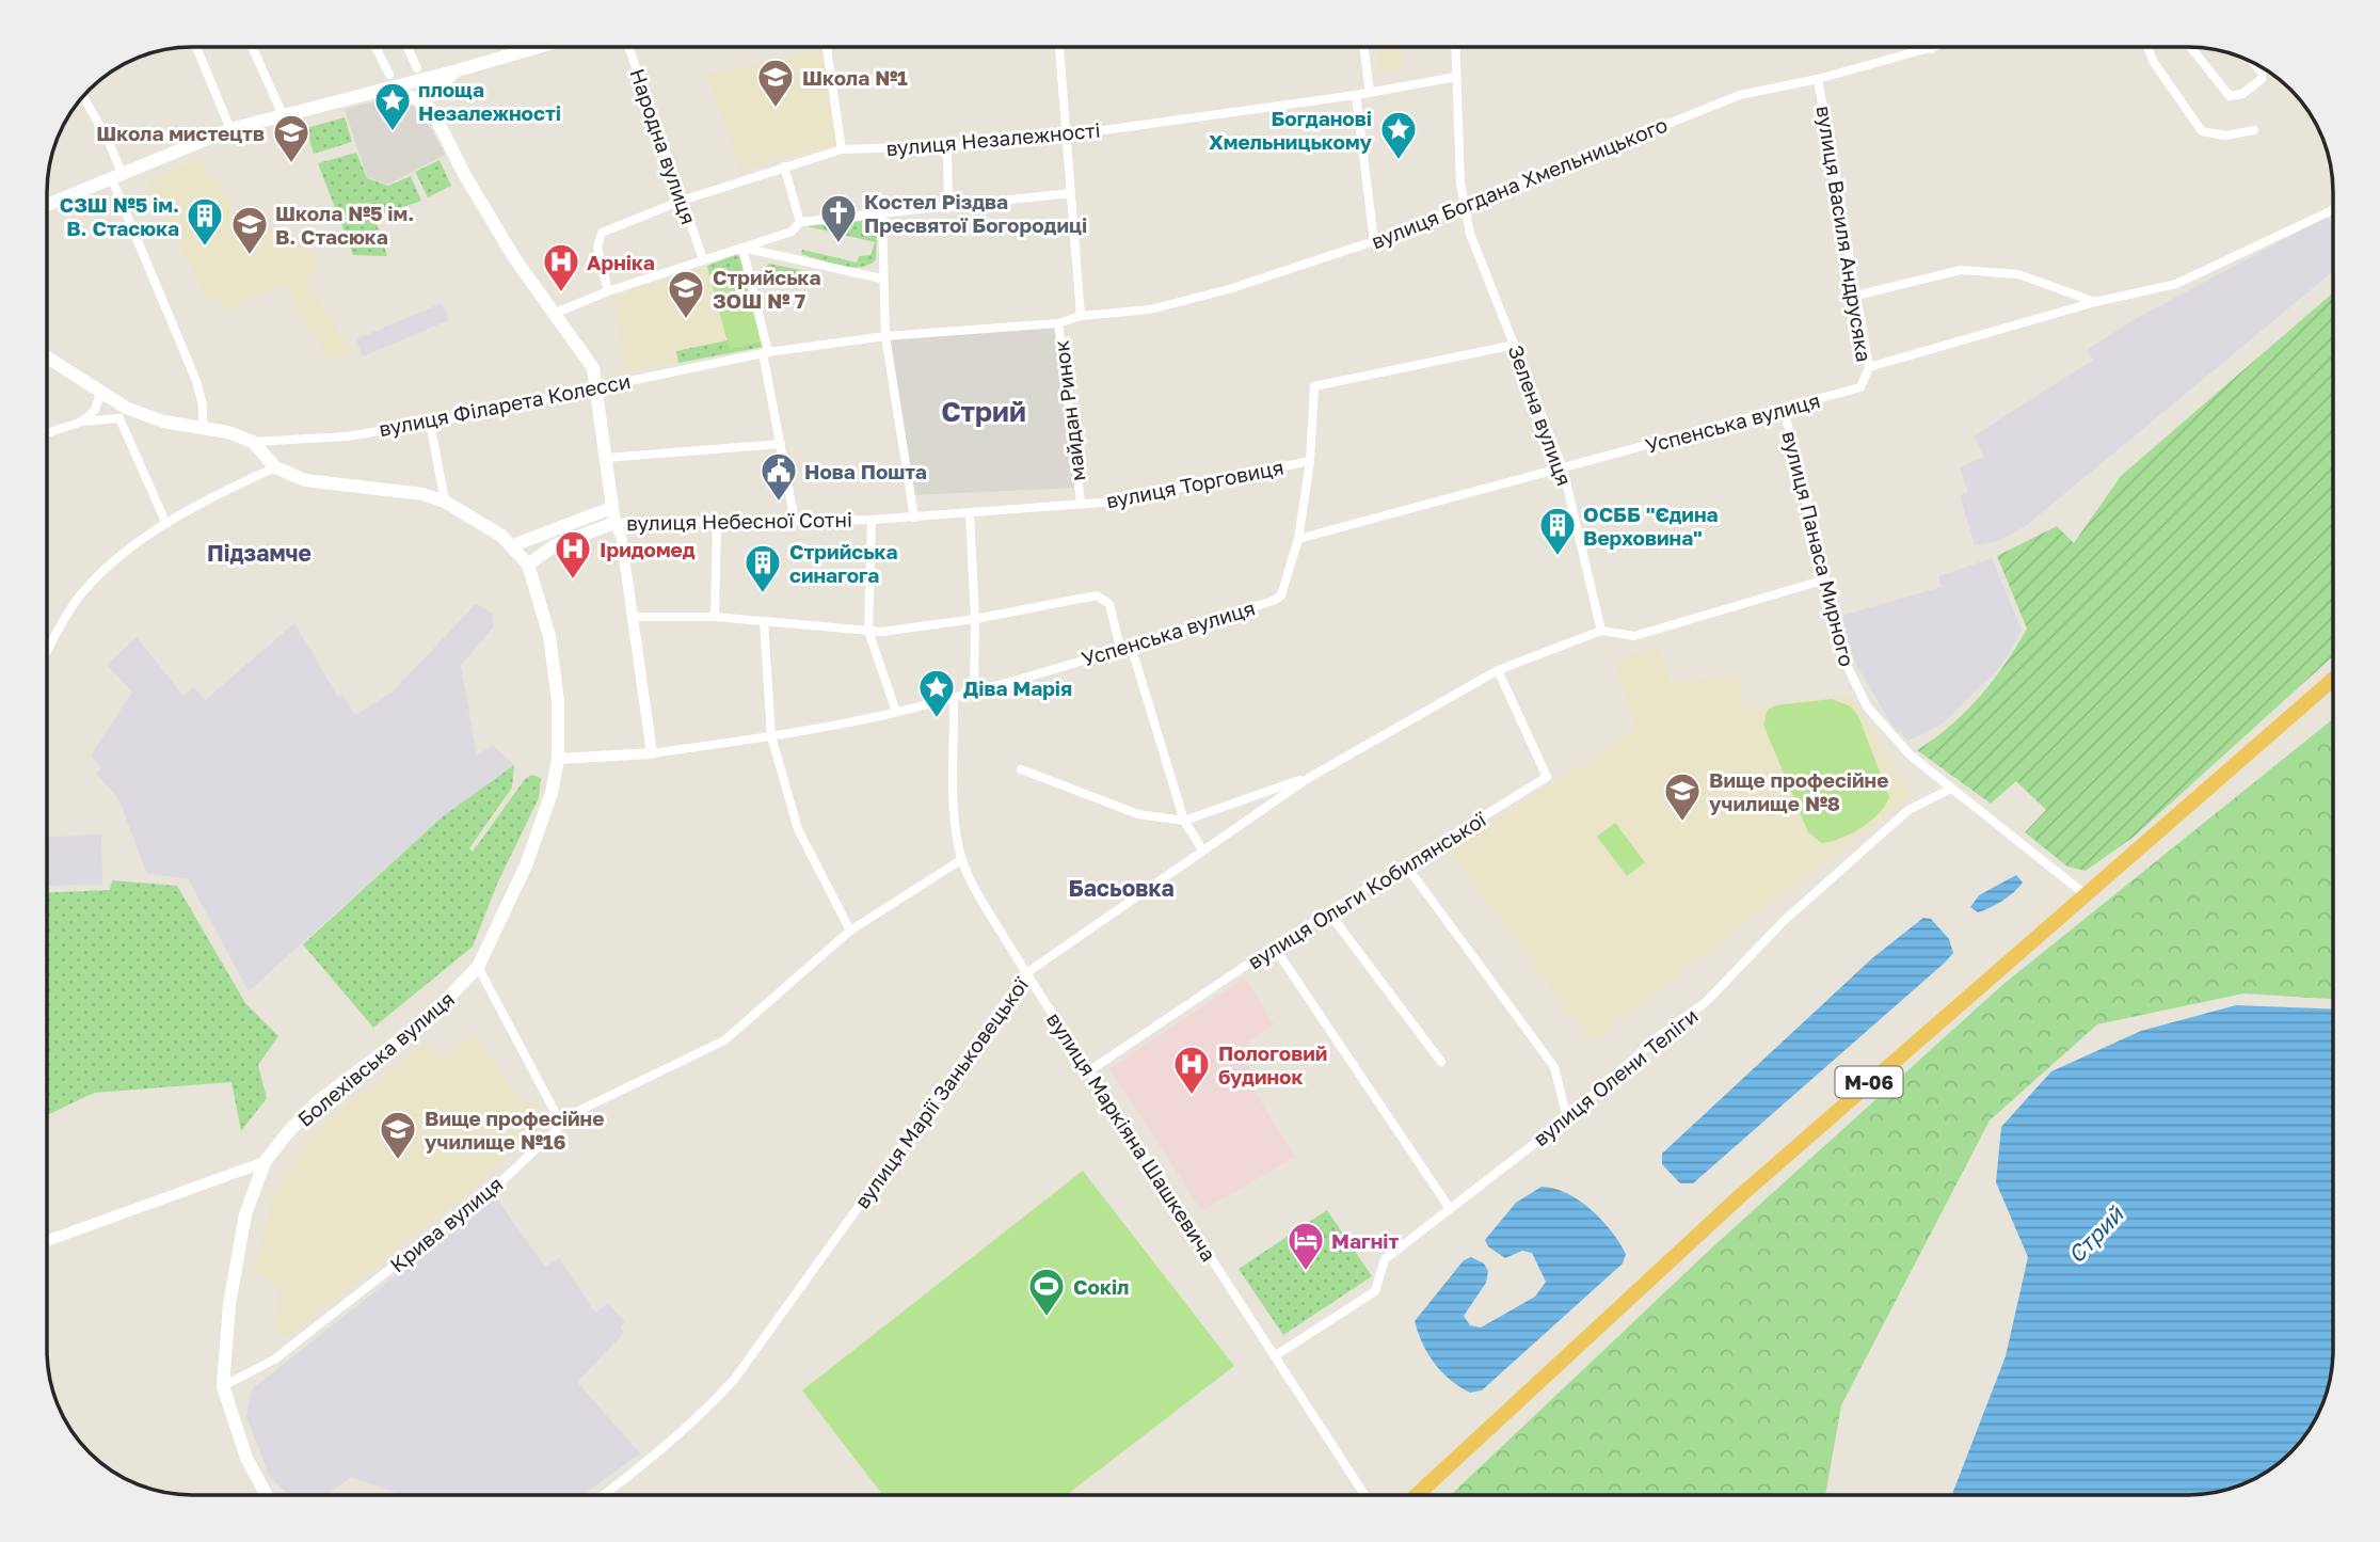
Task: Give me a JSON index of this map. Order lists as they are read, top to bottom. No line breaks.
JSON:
{"streets":{"highway":["М-06"],"main road":["вулиця Філарета Колесси","вулиця Небесної Сотні","Болехівська вулиця"],"street":["вулиця Незалежності","Народна вулиця","вулиця Богдана Хмельницького","вулиця Василя Андрусяка","майдан Ринок","Зелена вулиця","Успенська вулиця","вулиця Торговиця","вулиця Панаса Мирного","вулиця Ольги Кобилянської","вулиця Олени Теліги","вулиця Марії Заньковецької","вулиця Маркіяна Шашкевича","Крива вулиця"]},"crossings":[["вулиця Незалежності","Народна вулиця"],["вулиця Незалежності","Зелена вулиця"],["вулиця Богдана Хмельницького","вулиця Василя Андрусяка"],["вулиця Богдана Хмельницького","майдан Ринок"],["вулиця Богдана Хмельницького","Зелена вулиця"],["вулиця Василя Андрусяка","Успенська вулиця"],["вулиця Філарета Колесси","майдан Ринок"],["майдан Ринок","вулиця Торговиця"],["майдан Ринок","вулиця Небесної Сотні"],["Зелена вулиця","Успенська вулиця"],["Зелена вулиця","вулиця Марії Заньковецької"],["Успенська вулиця","вулиця Панаса Мирного"],["Успенська вулиця","Болехівська вулиця"],["Успенська вулиця","вулиця Маркіяна Шашкевича"],["вулиця Небесної Сотні","Болехівська вулиця"],["вулиця Панаса Мирного","вулиця Олени Теліги"],["вулиця Панаса Мирного","М-06"],["вулиця Ольги Кобилянської","вулиця Марії Заньковецької"],["вулиця Ольги Кобилянської","вулиця Маркіяна Шашкевича"],["Болехівська вулиця","Крива вулиця"],["вулиця Олени Теліги","вулиця Маркіяна Шашкевича"],["вулиця Марії Заньковецької","вулиця Маркіяна Шашкевича"],["вулиця Маркіяна Шашкевича","Крива вулиця"]],"districts":["Стрий","Підзамче","Басьовка"],"water":["Стрий"],"places":{"school or university":["Школа №1","Школа мистецтв","Школа №5 ім. В. Стасюка","Стрийська ЗОШ № 7","Вище професійне училище №8","Вище професійне училище №16"],"place":["площа Незалежності","Богданові Хмельницькому","Діва Марія"],"church":["Костел Різдва Пресвятої Богородиці"],"building":["СЗШ №5 ім. В. Стасюка","ОСББ \"Єдина Верховина\"","Стрийська синагога"],"hospital":["Арніка","Іридомед","Пологовий будинок"],"public building":["Нова Пошта"],"hotel":["Магніт"],"sports":["Сокіл"]}}
